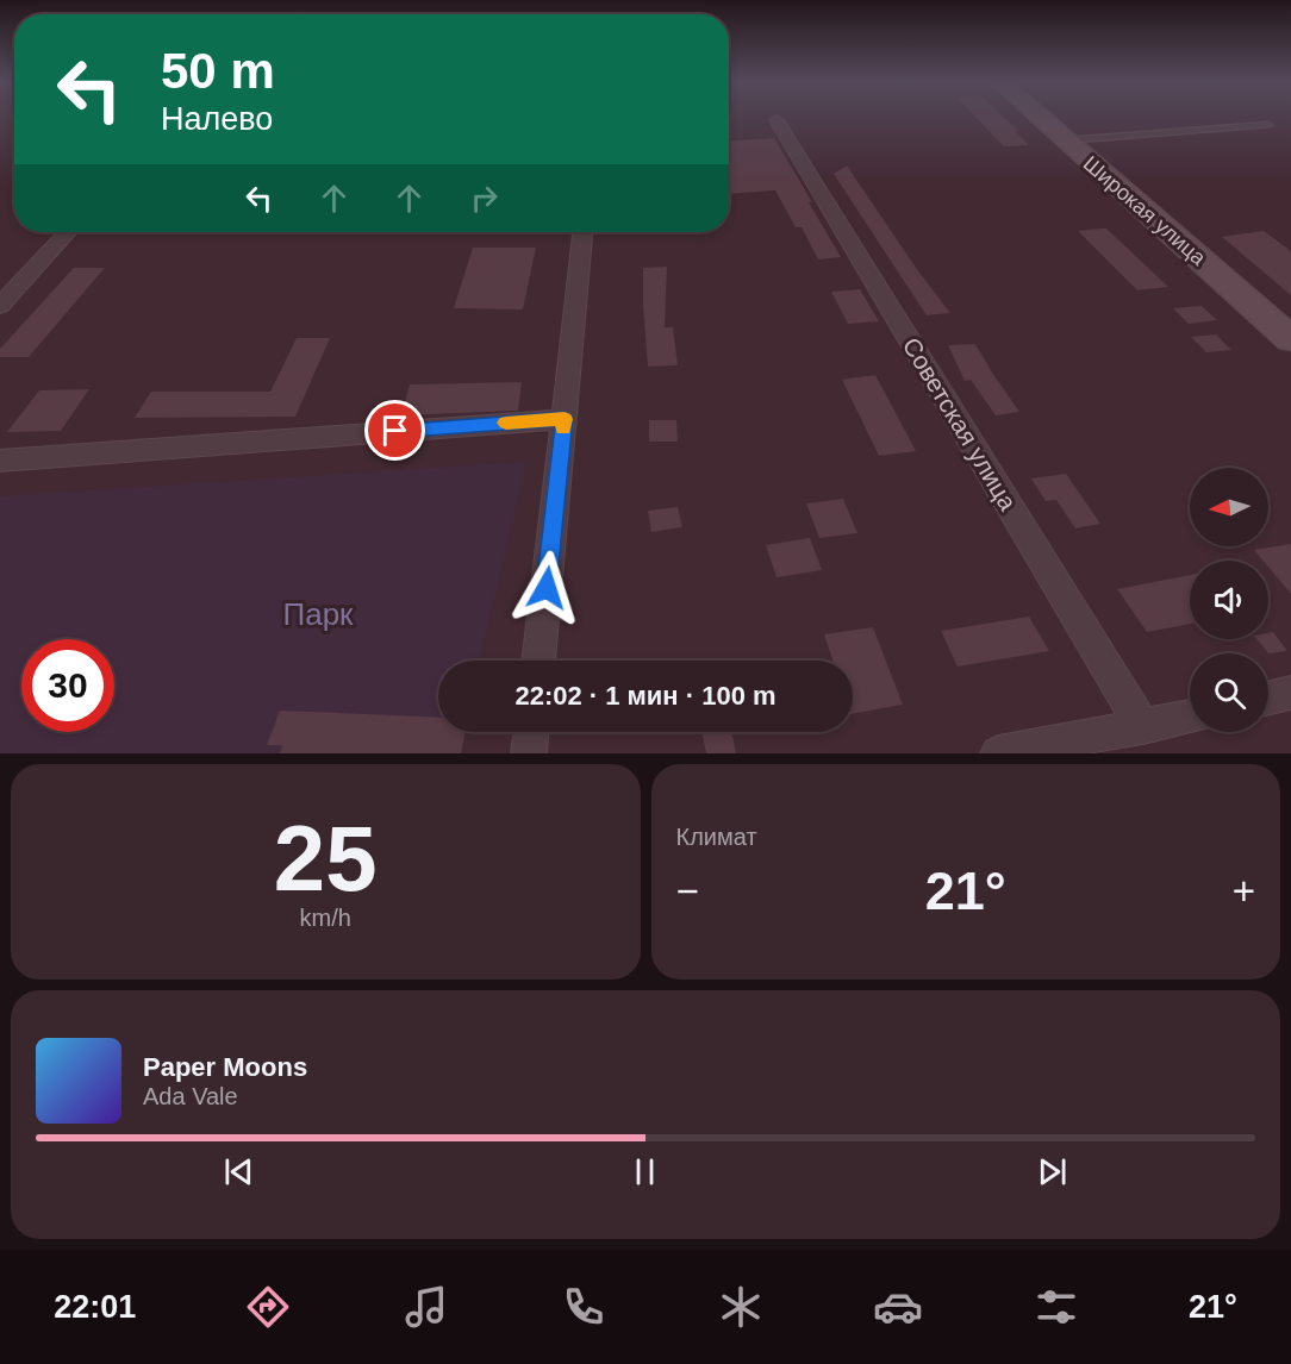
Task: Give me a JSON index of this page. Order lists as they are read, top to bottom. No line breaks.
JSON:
{"streets":{"street":["Широкая улица","Советская улица"]},"parks":["Парк"],"north":"left","page":{"turn":["50 m","Налево"],"limit":"30","trip":"22:02 · 1 мин · 100 m","tile":[["25","km/h"],"Климат"],"heat":["−","21°","+"],"song":["Paper Moons","Ada Vale"],"tabs":["22:01","21°"]}}
